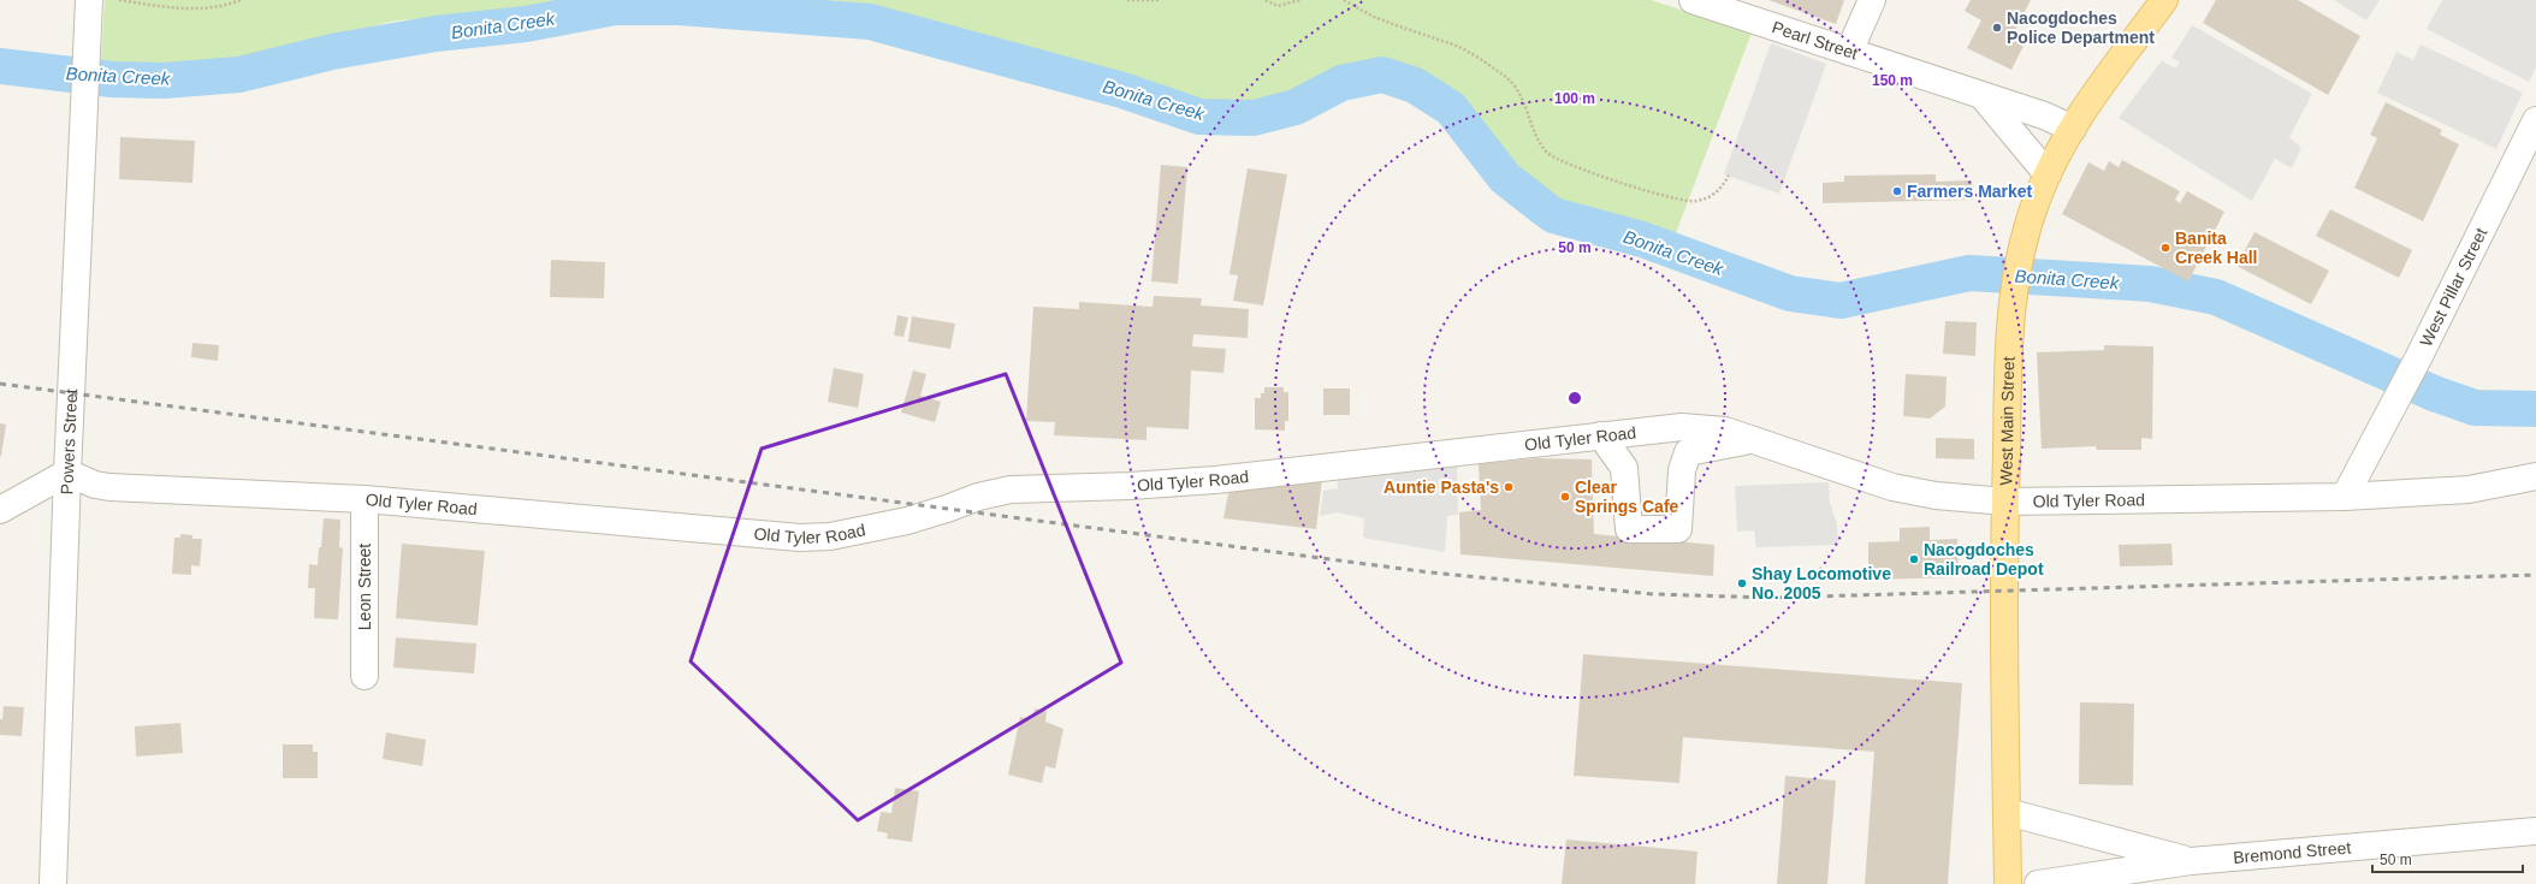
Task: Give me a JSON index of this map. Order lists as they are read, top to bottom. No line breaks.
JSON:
{"streets":{"main road":["West Main Street"],"street":["Pearl Street","West Pillar Street","Old Tyler Road","Powers Street","Leon Street","Bremond Street"]},"crossings":[["Pearl Street","West Main Street"],["West Pillar Street","Old Tyler Road"],["West Main Street","Old Tyler Road"],["West Main Street","Bremond Street"],["Old Tyler Road","Powers Street"],["Old Tyler Road","Leon Street"]],"water":["Bonita Creek"],"places":["Nacogdoches Police Department","Farmers Market","Banita Creek Hall","Auntie Pasta's","Clear Springs Cafe","Nacogdoches Railroad Depot","Shay Locomotive No. 2005"],"scale_bar":"50 m","rings":["150 m","100 m","50 m"]}
